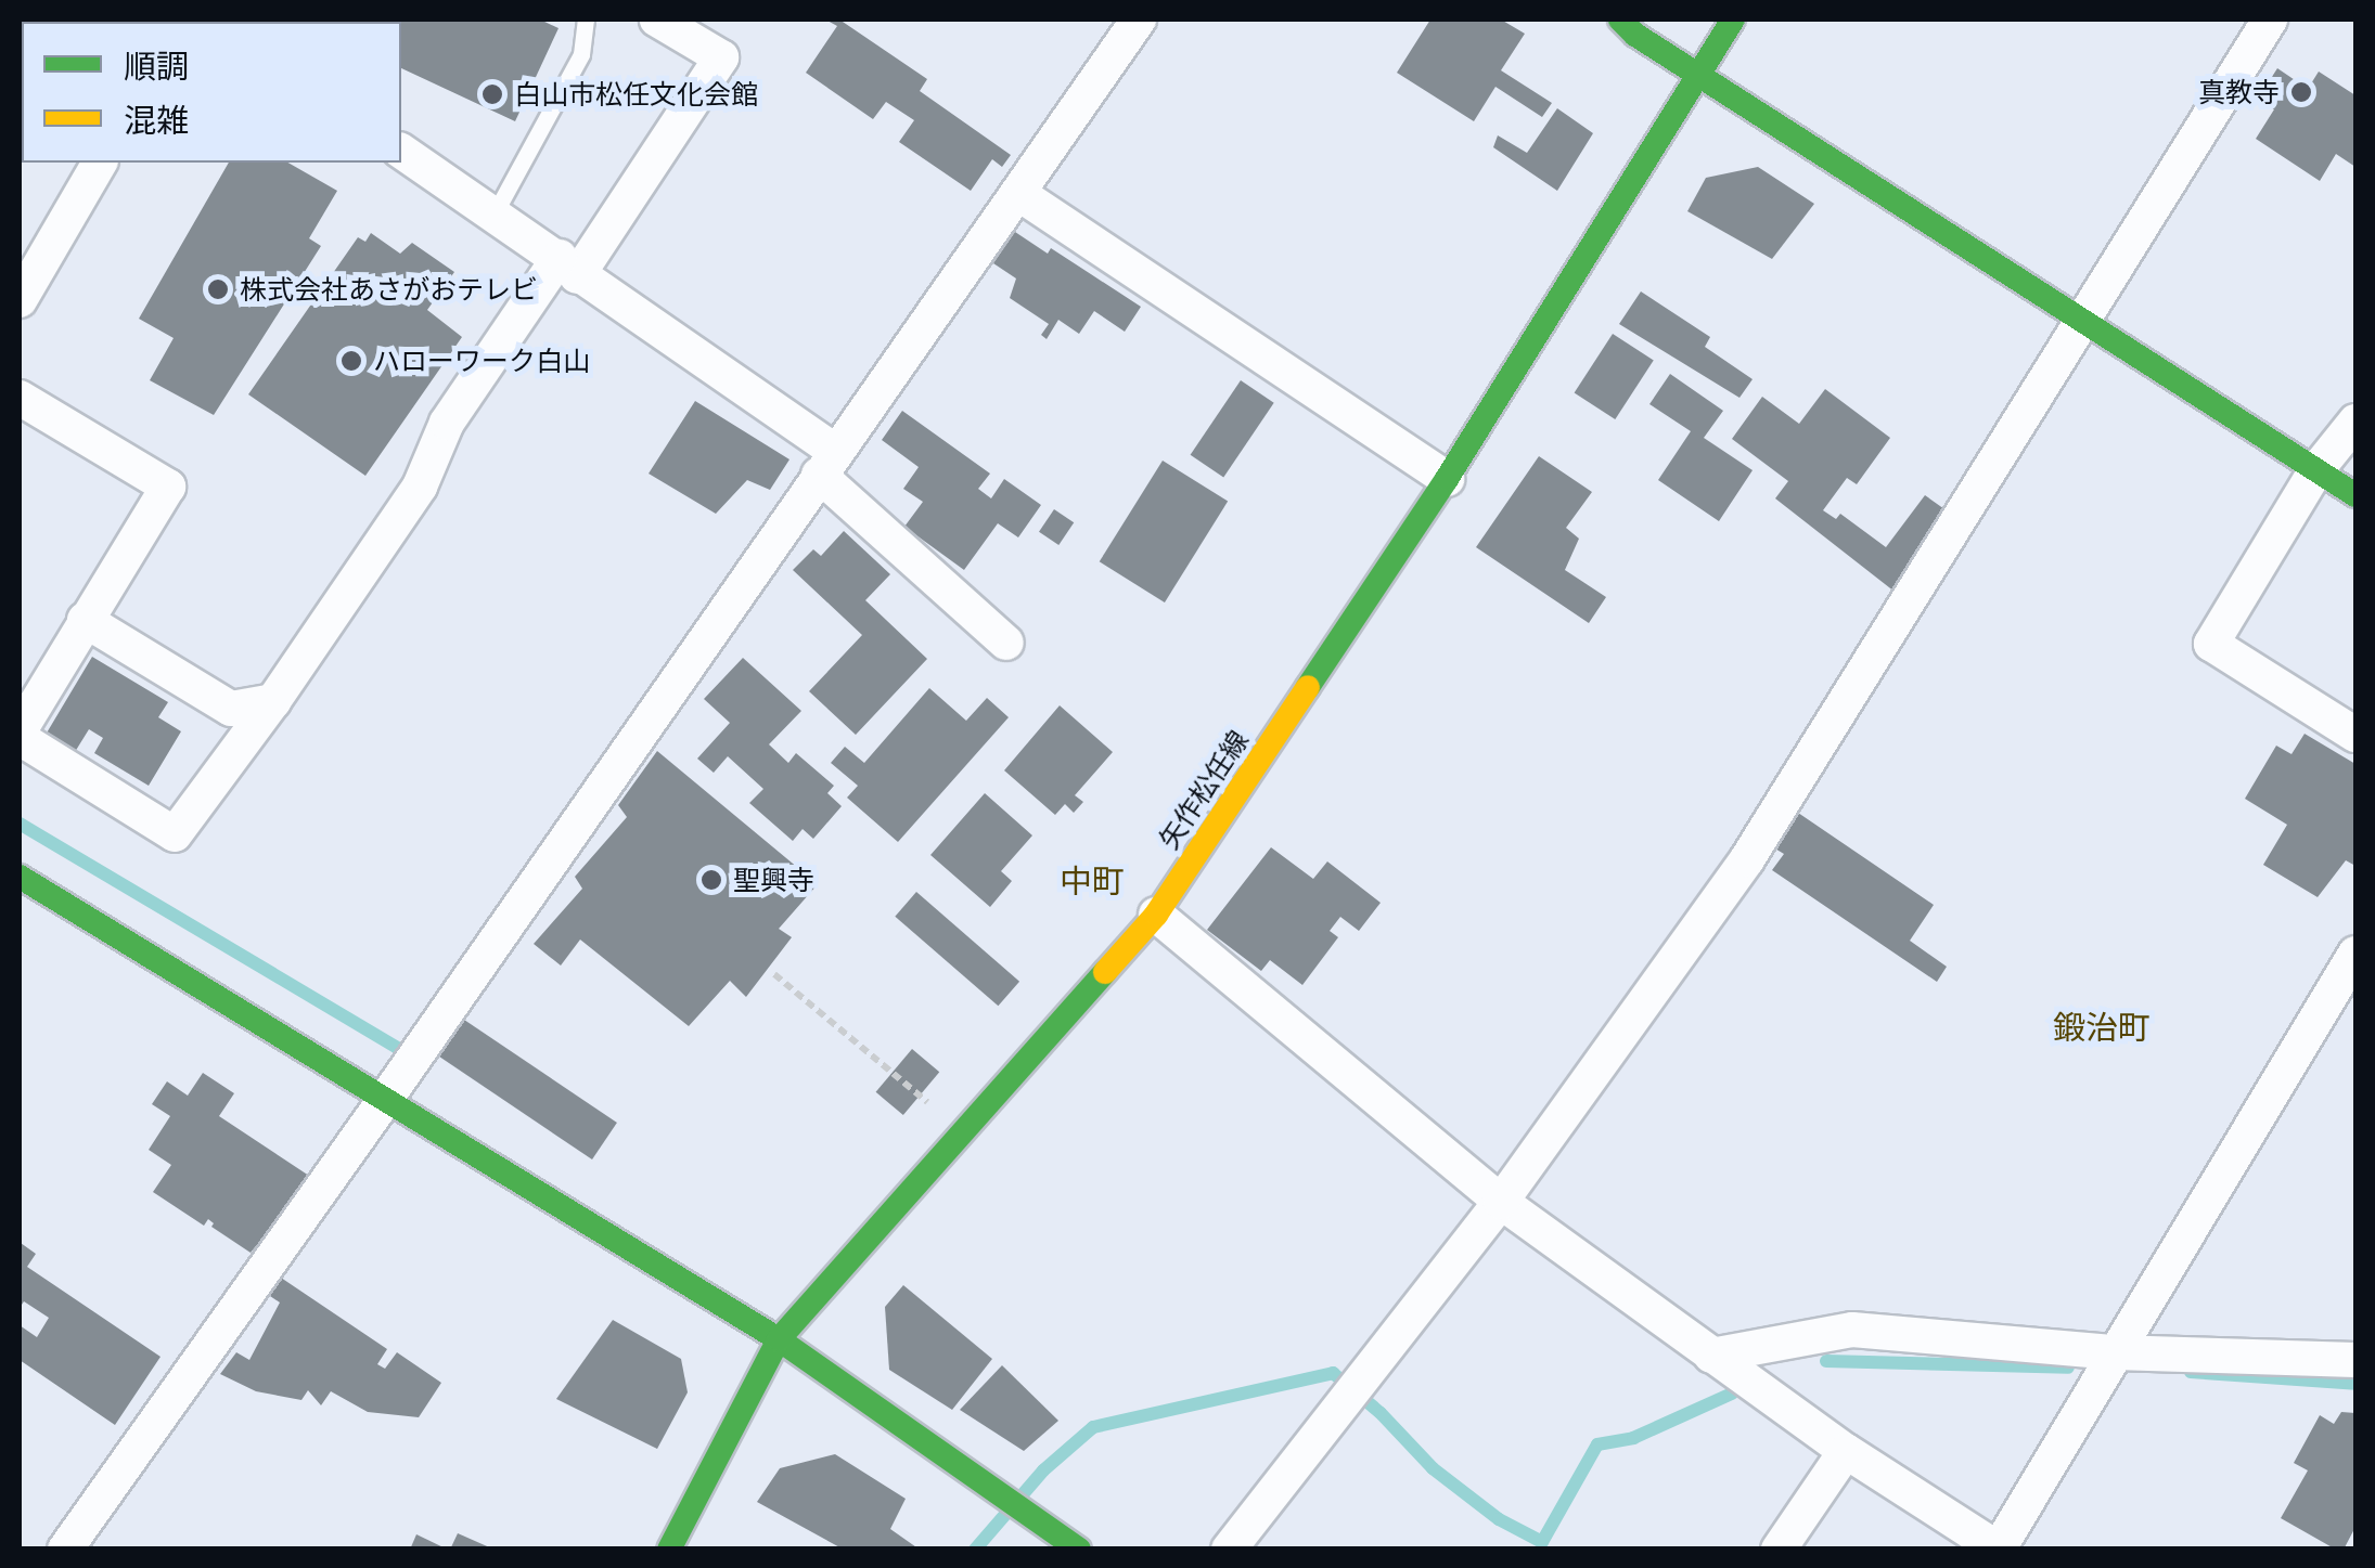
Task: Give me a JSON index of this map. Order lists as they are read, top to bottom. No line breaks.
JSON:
{"streets":{"street":["矢作松任線"]},"districts":["中町","鍛治町"],"places":["真教寺","白山市松任文化会館","株式会社あさがおテレビ","ハローワーク白山","聖興寺"],"legend":["順調","混雑"]}
